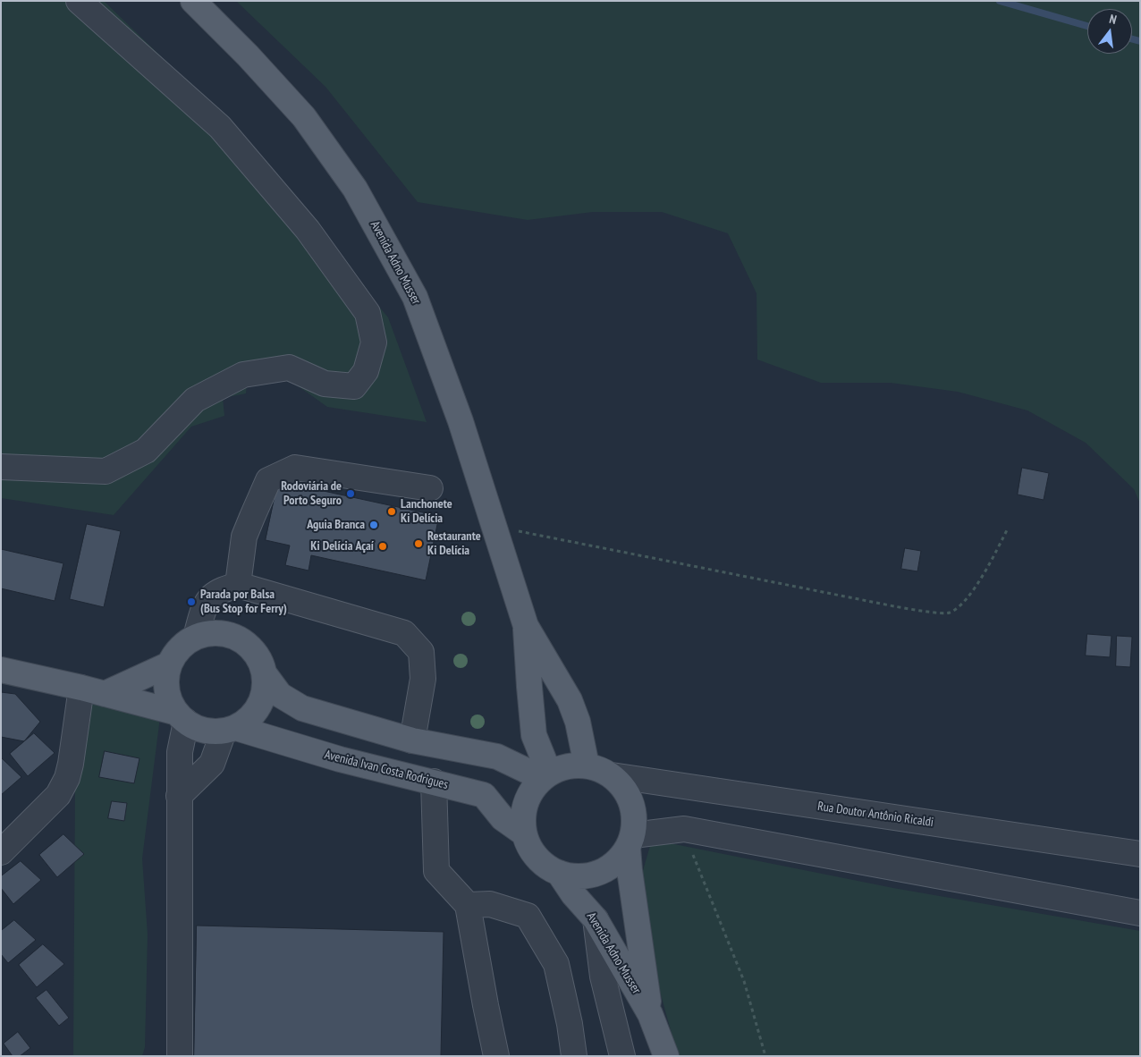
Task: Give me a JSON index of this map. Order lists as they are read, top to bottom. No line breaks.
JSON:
{"streets":{"main road":["Avenida Adno Musser","Avenida Ivan Costa Rodrigues"],"street":["Rua Doutor Antônio Ricaldi"]},"crossings":[["Avenida Adno Musser","Avenida Ivan Costa Rodrigues"],["Avenida Adno Musser","Rua Doutor Antônio Ricaldi"],["Avenida Ivan Costa Rodrigues","Rua Doutor Antônio Ricaldi"]],"places":["Rodoviária de Porto Seguro","Lanchonete Ki Delícia","Aguia Branca","Restaurante Ki Delícia","Ki Delícia Açaí","Parada por Balsa (Bus Stop for Ferry)"],"north":"top"}
